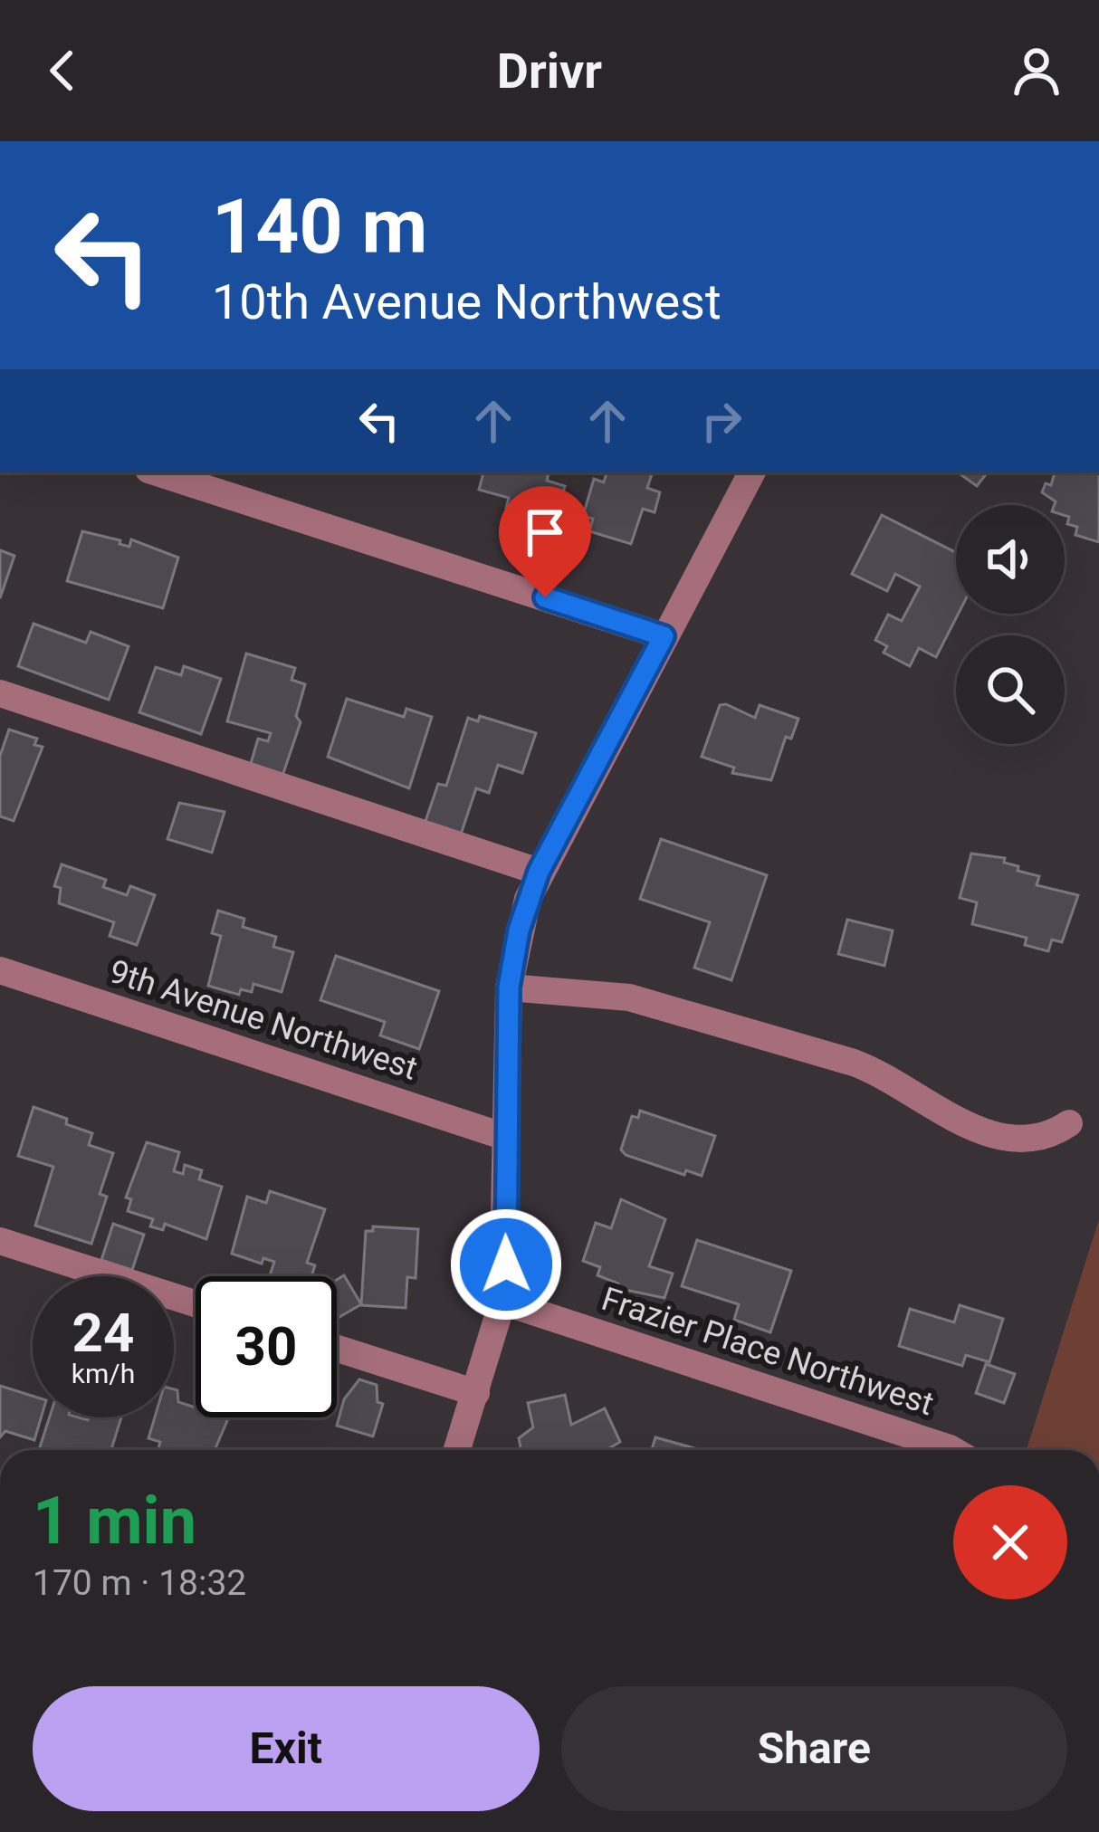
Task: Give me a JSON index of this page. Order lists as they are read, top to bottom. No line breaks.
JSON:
{"streets":{"street":["9th Avenue Northwest","Frazier Place Northwest"]},"page":{"header":"Drivr","turn":["140 m","10th Avenue Northwest"],"speed":"24 km/h","limit":"30","heading":["1 min","170 m · 18:32"],"buttons":["Exit","Share"]}}
